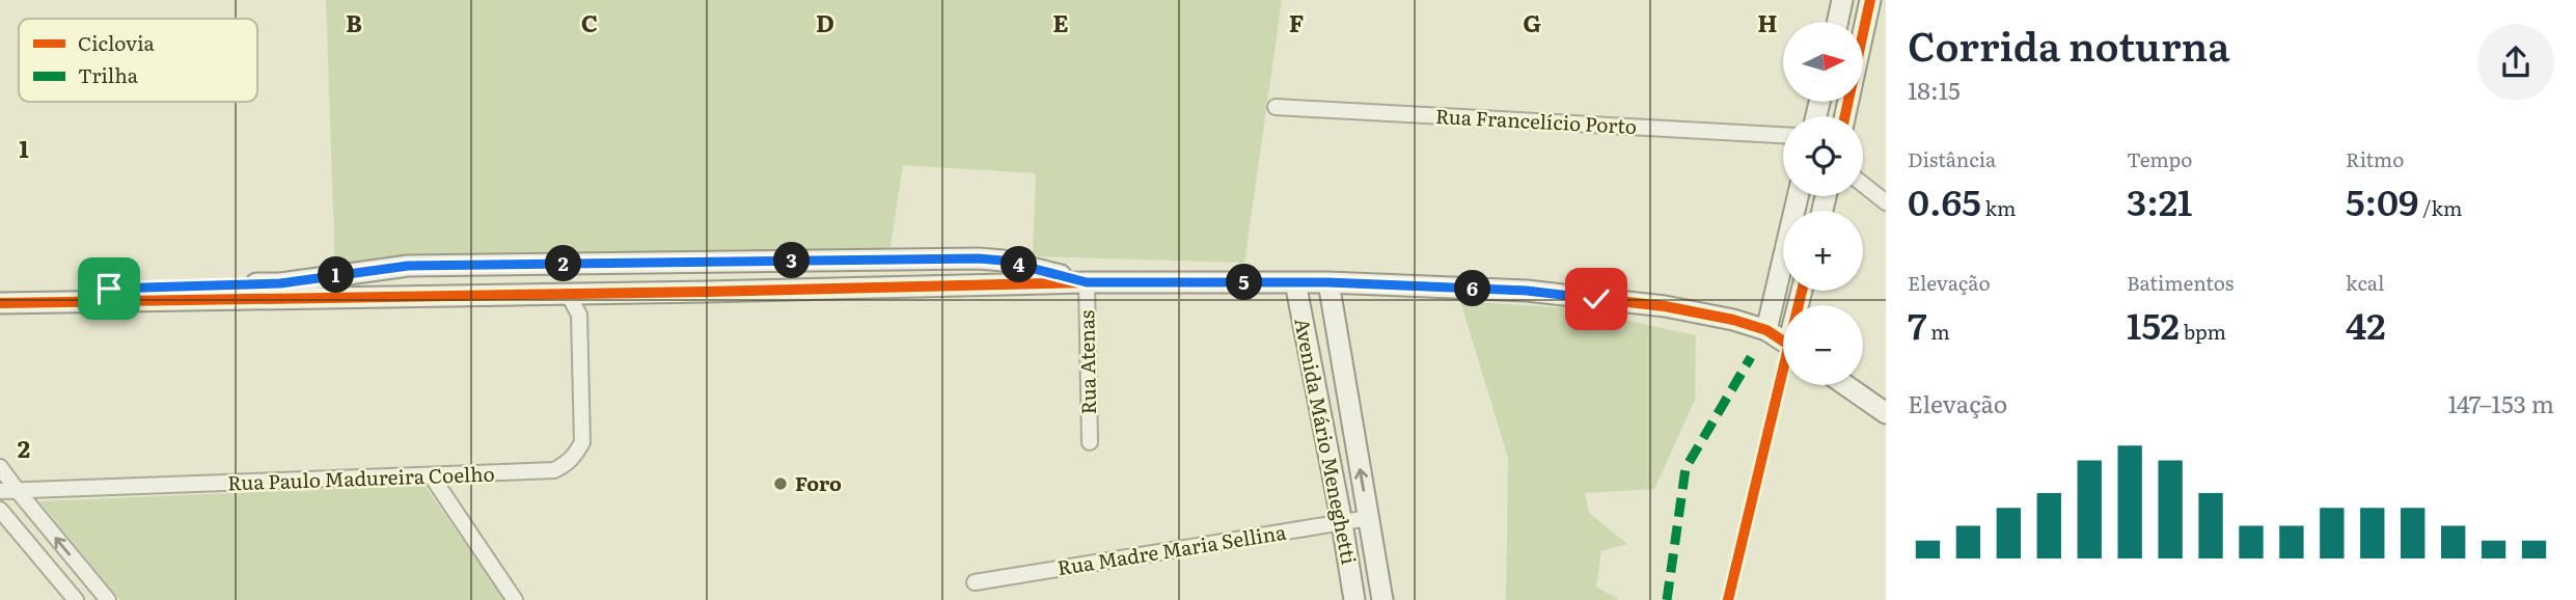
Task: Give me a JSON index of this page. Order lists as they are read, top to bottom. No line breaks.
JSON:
{"streets":{"main road":["Avenida Mário Meneghetti"],"street":["Rua Francelício Porto","Rua Atenas","Rua Paulo Madureira Coelho","Rua Madre Maria Sellina"]},"crossings":[["Avenida Mário Meneghetti","Rua Madre Maria Sellina"]],"places":["Foro"],"legend":["Ciclovia","Trilha"],"north":"right","page":{"heading":["Corrida noturna","18:15"],"map_buttons":["+","−"],"stats":[["Distância","0.65 km"],["Tempo","3:21"],["Ritmo","5:09 /km"],["Elevação","7 m"],["Batimentos","152 bpm"],["kcal","42"]],"pins":["3","2","4","1","5","6"],"chart":["Elevação","147–153 m"]},"grid":{"columns":["B","C","D","E","F","G","H"],"rows":["1","2"]}}
